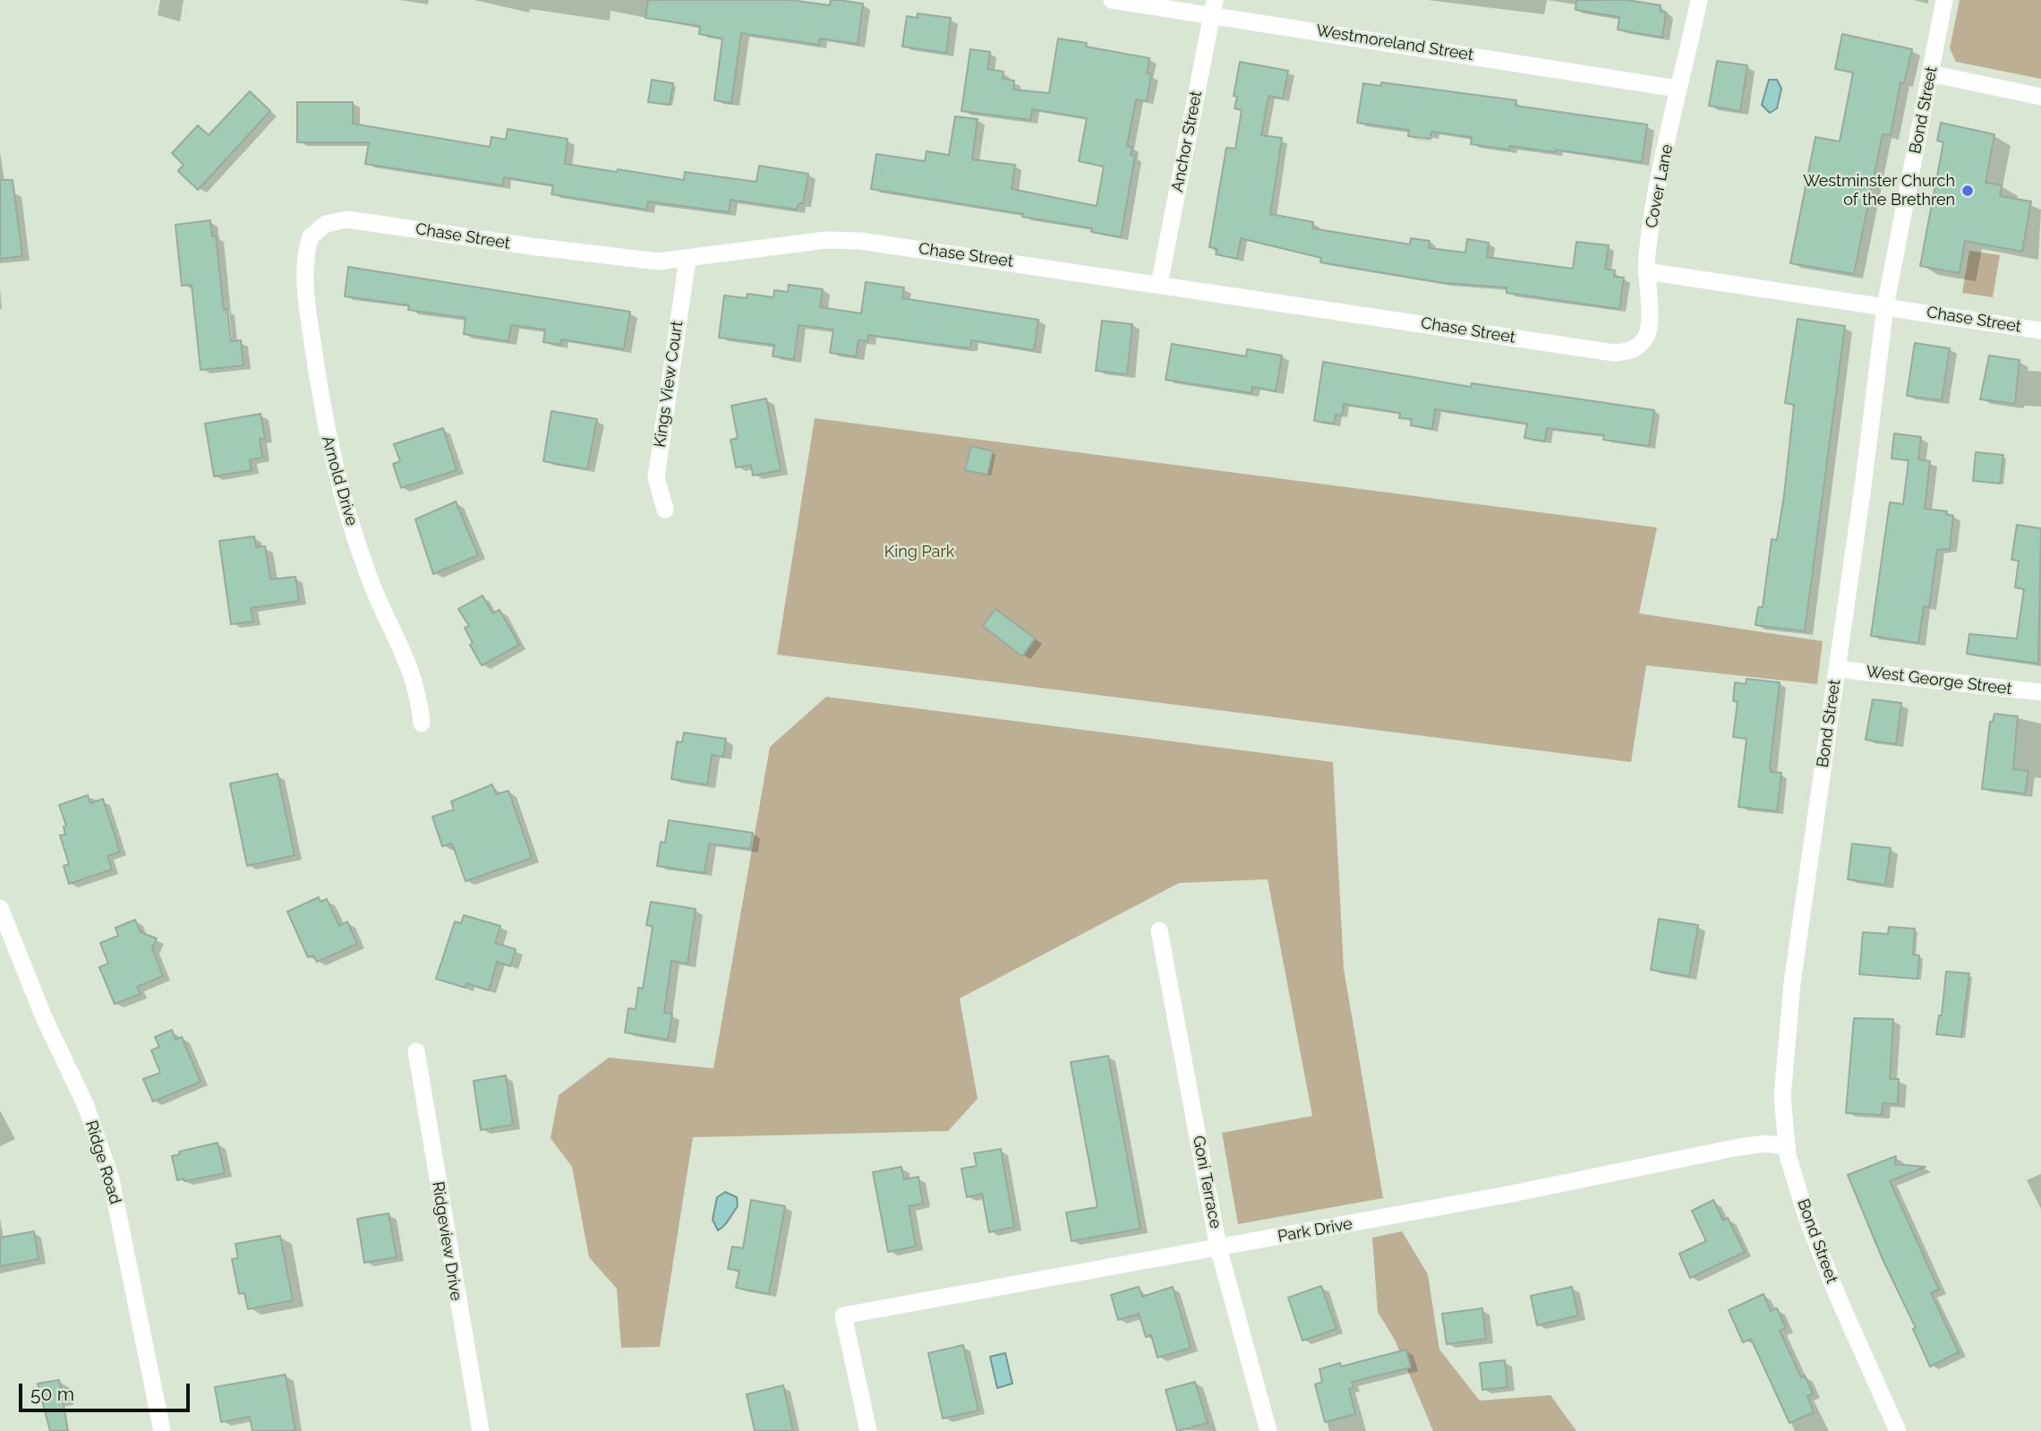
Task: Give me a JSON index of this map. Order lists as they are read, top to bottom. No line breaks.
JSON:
{"streets":{"street":["Westmoreland Street","Bond Street","Anchor Street","Cover Lane","Chase Street","Kings View Court","Arnold Drive","West George Street","Ridge Road","Goni Terrace","Park Drive","Ridgeview Drive"]},"crossings":[["Westmoreland Street","Anchor Street"],["Westmoreland Street","Cover Lane"],["Bond Street","Chase Street"],["Bond Street","West George Street"],["Bond Street","Park Drive"],["Anchor Street","Chase Street"],["Cover Lane","Chase Street"],["Chase Street","Kings View Court"],["Chase Street","Arnold Drive"],["Goni Terrace","Park Drive"]],"parks":["King Park"],"places":["Westminster Church of the Brethren"],"scale_bar":"50 m"}
